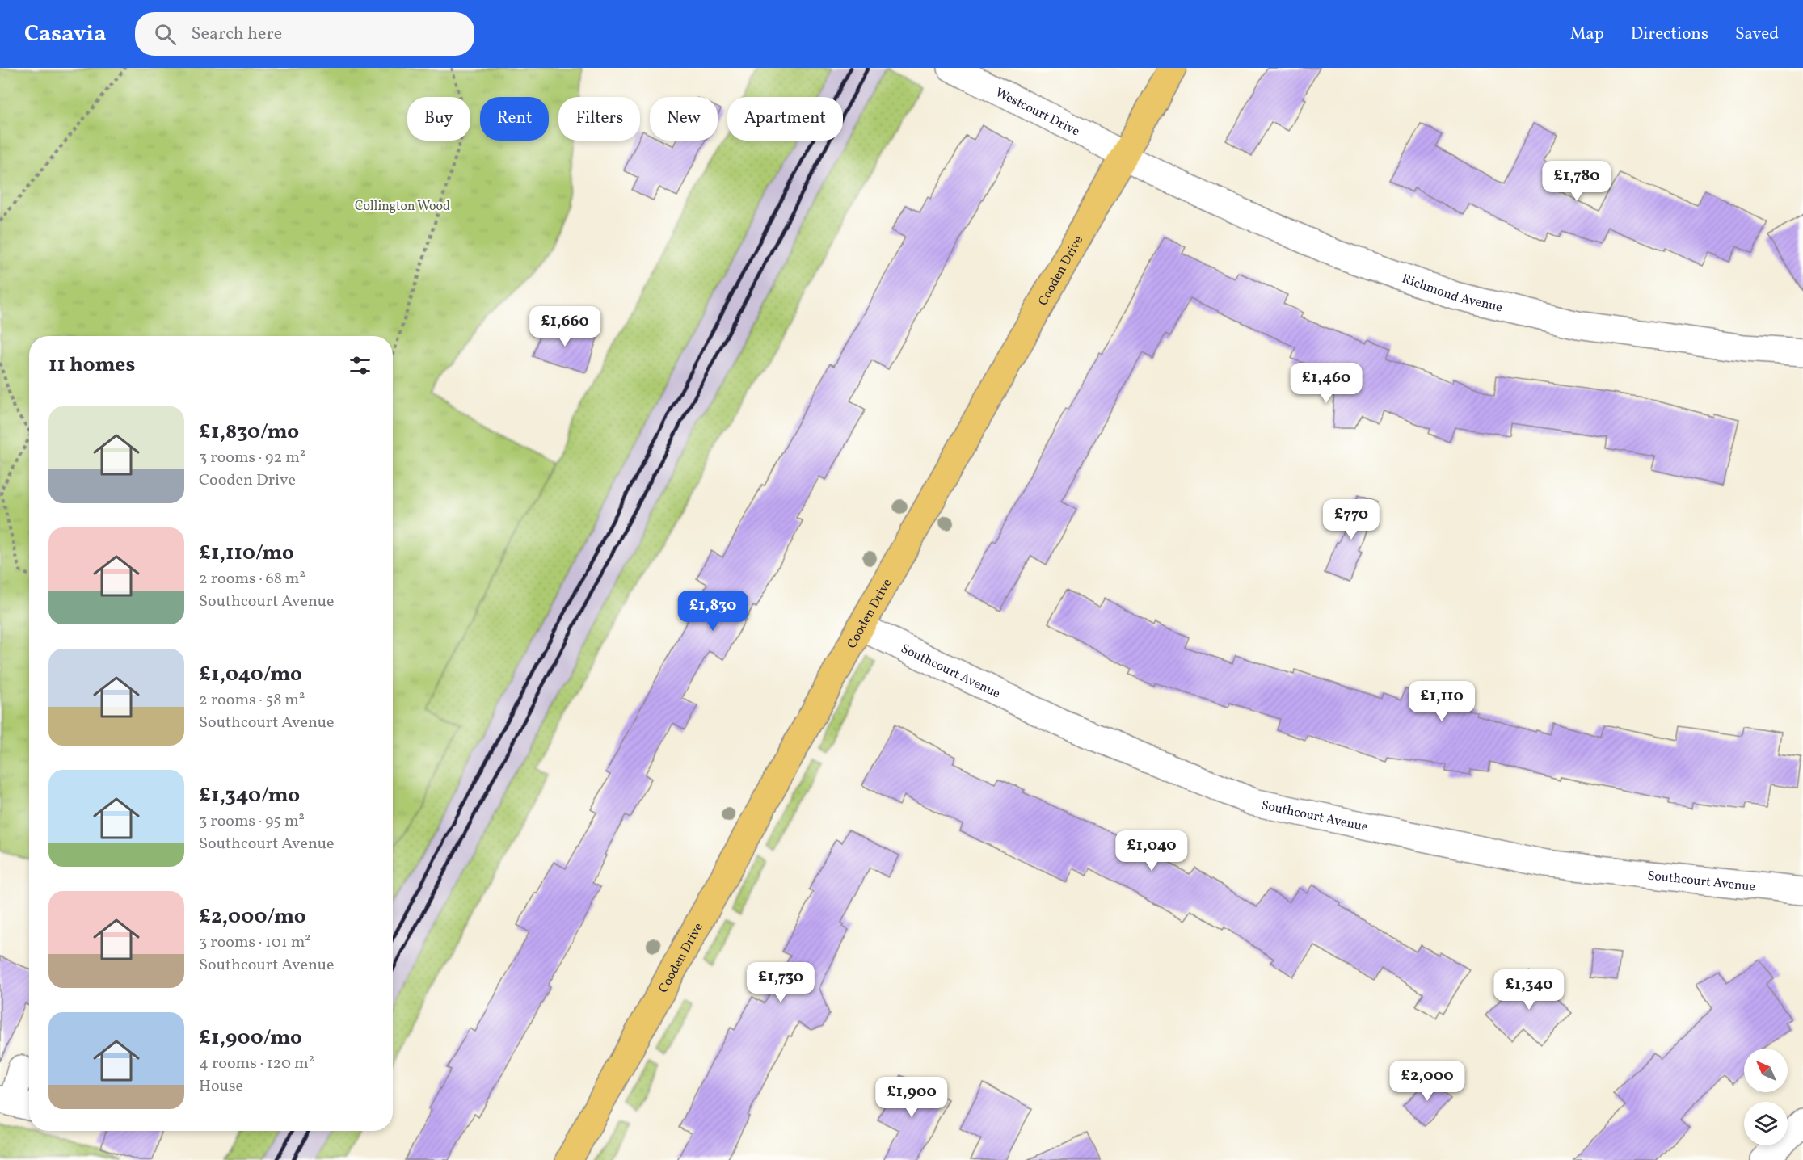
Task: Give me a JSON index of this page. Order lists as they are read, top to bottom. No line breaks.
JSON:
{"streets":{"main road":["Cooden Drive"],"street":["Westcourt Drive","Richmond Avenue","Southcourt Avenue"]},"crossings":[["Westcourt Drive","Cooden Drive"],["Westcourt Drive","Richmond Avenue"],["Cooden Drive","Richmond Avenue"],["Cooden Drive","Southcourt Avenue"]],"parks":["Collington Wood"],"north":"top left","page":{"header":"Casavia","search":"Search here","nav":["Map","Directions","Saved"],"chip":["Buy","Rent","Filters","New","Apartment"],"price":["£1,780","£1,660","£1,460","£770","£1,830","£1,110","£1,040","£1,730","£1,340","£2,000","£1,900"],"heading":"11 homes","list":[{"name":"£1,830/mo","note":"3 rooms · 92 m² · Cooden Drive"},{"name":"£1,110/mo","note":"2 rooms · 68 m² · Southcourt Avenue"},{"name":"£1,040/mo","note":"2 rooms · 58 m² · Southcourt Avenue"},{"name":"£1,340/mo","note":"3 rooms · 95 m² · Southcourt Avenue"},{"name":"£2,000/mo","note":"3 rooms · 101 m² · Southcourt Avenue"},{"name":"£1,900/mo","note":"4 rooms · 120 m² · House"}]}}
